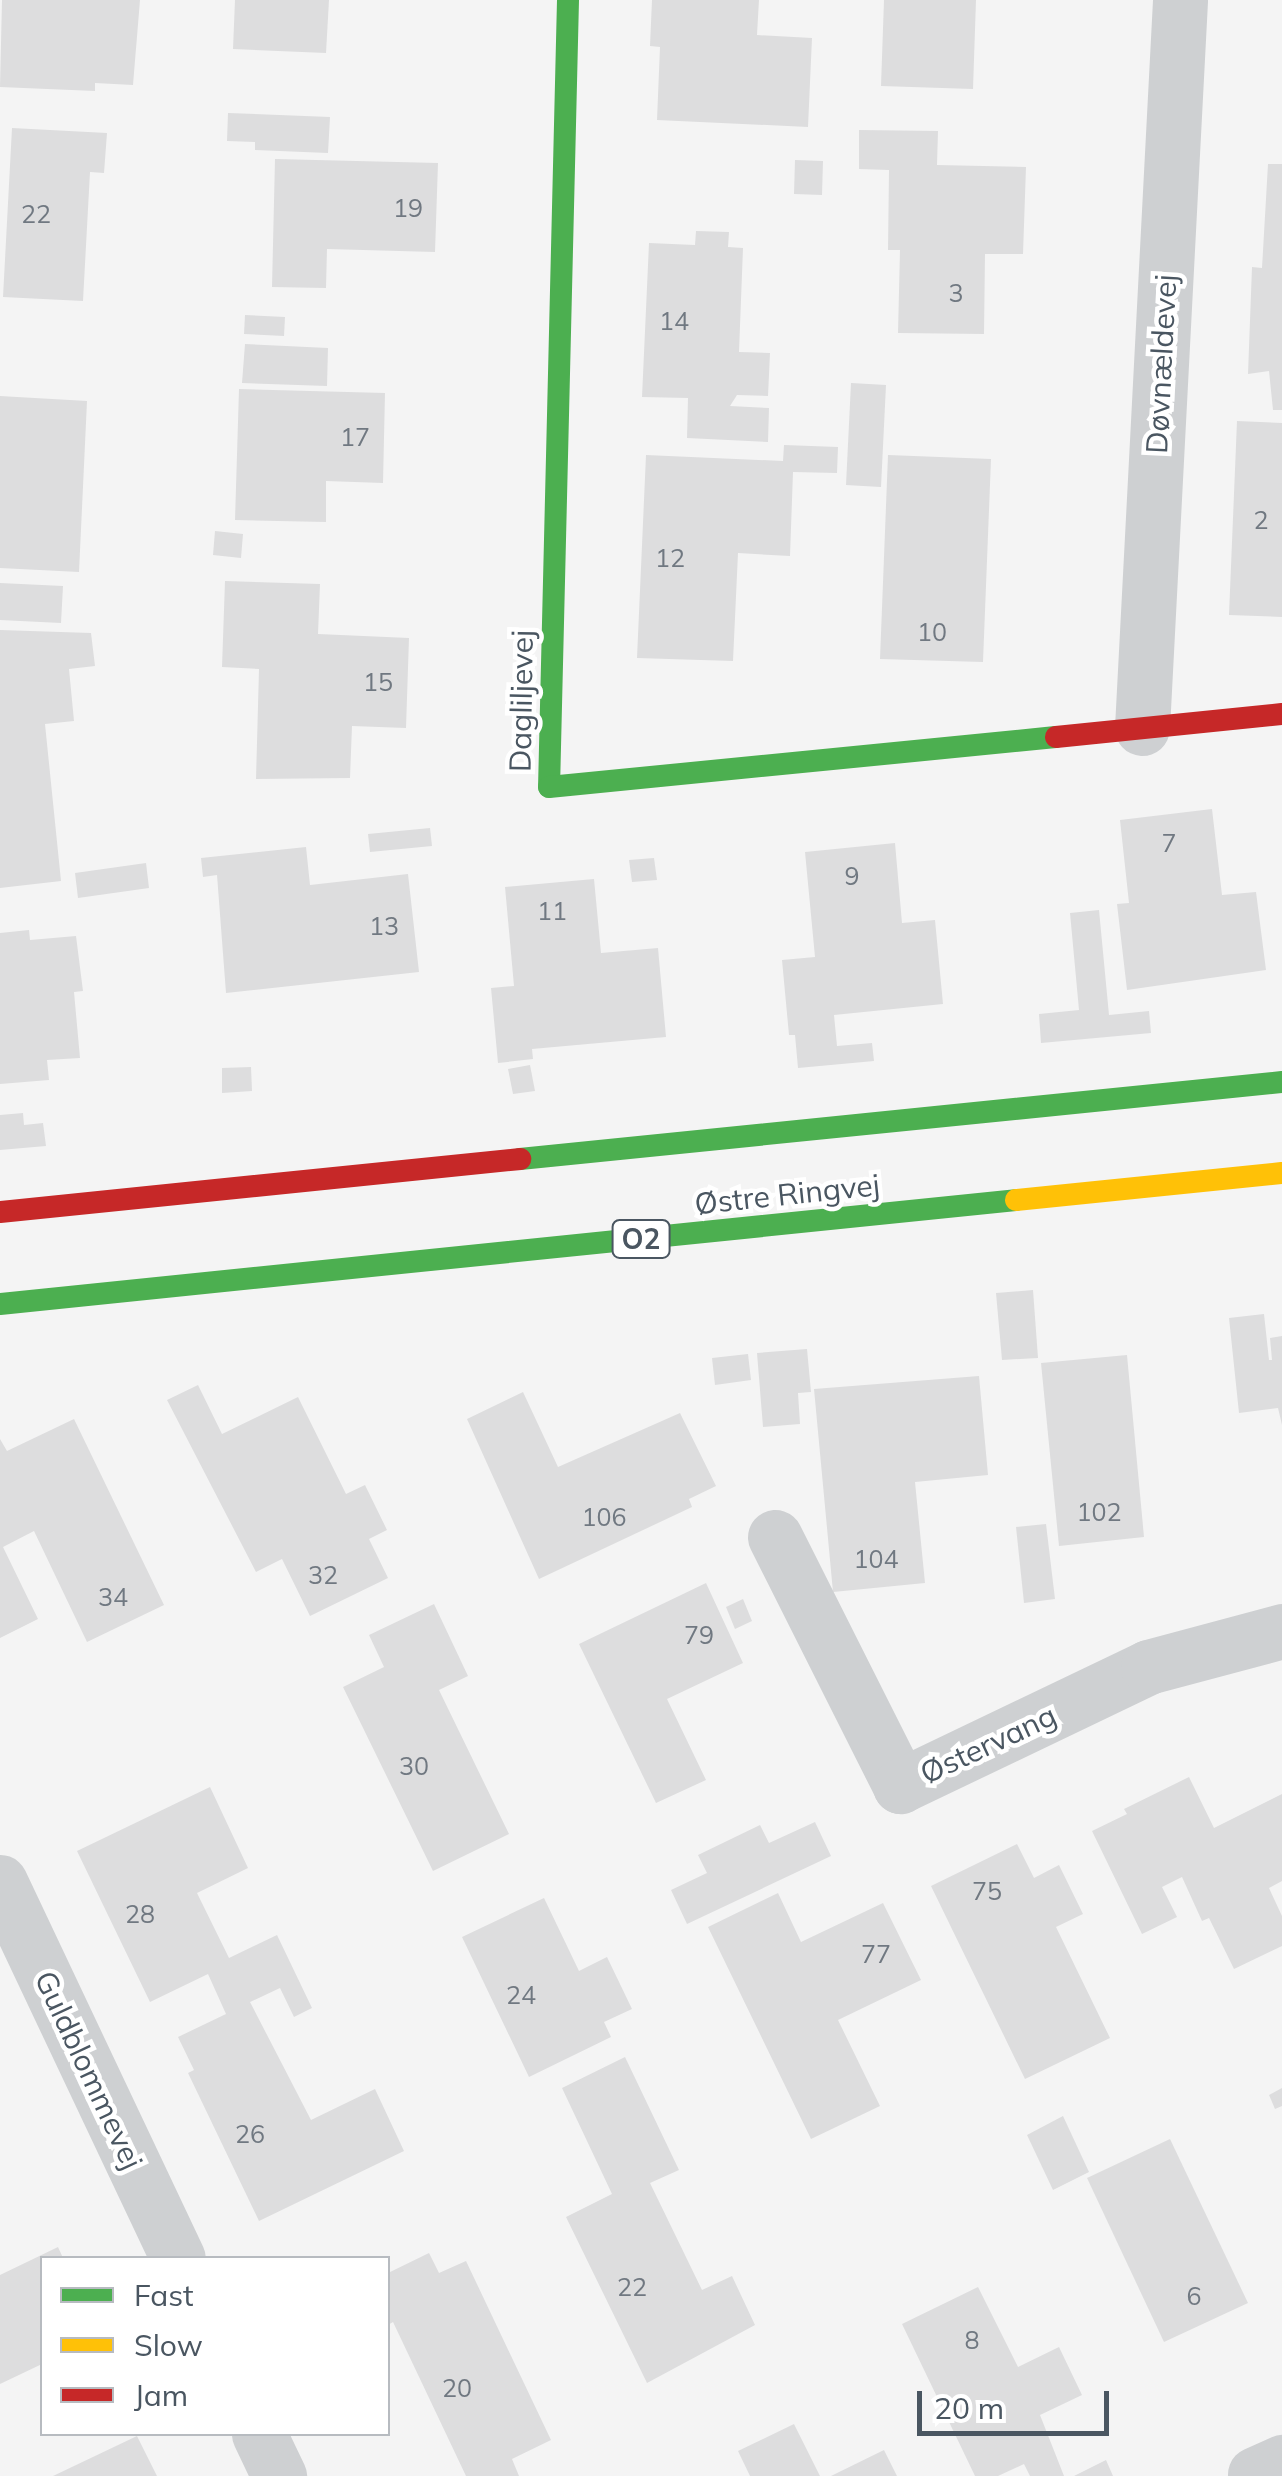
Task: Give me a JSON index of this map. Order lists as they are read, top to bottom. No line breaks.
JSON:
{"streets":{"main road":["Dagliljevej","Østre Ringvej","O2"],"street":["Døvnældevej","Østervang","Guldblommevej"]},"crossings":[["Døvnældevej","Dagliljevej"]],"house_numbers":["19","22","3","14","17","2","12","10","15","7","9","11","13","102","106","104","32","34","79","30","75","28","77","24","26","22","6","8","20"],"legend":["Fast","Slow","Jam"],"scale_bar":"20 m"}
